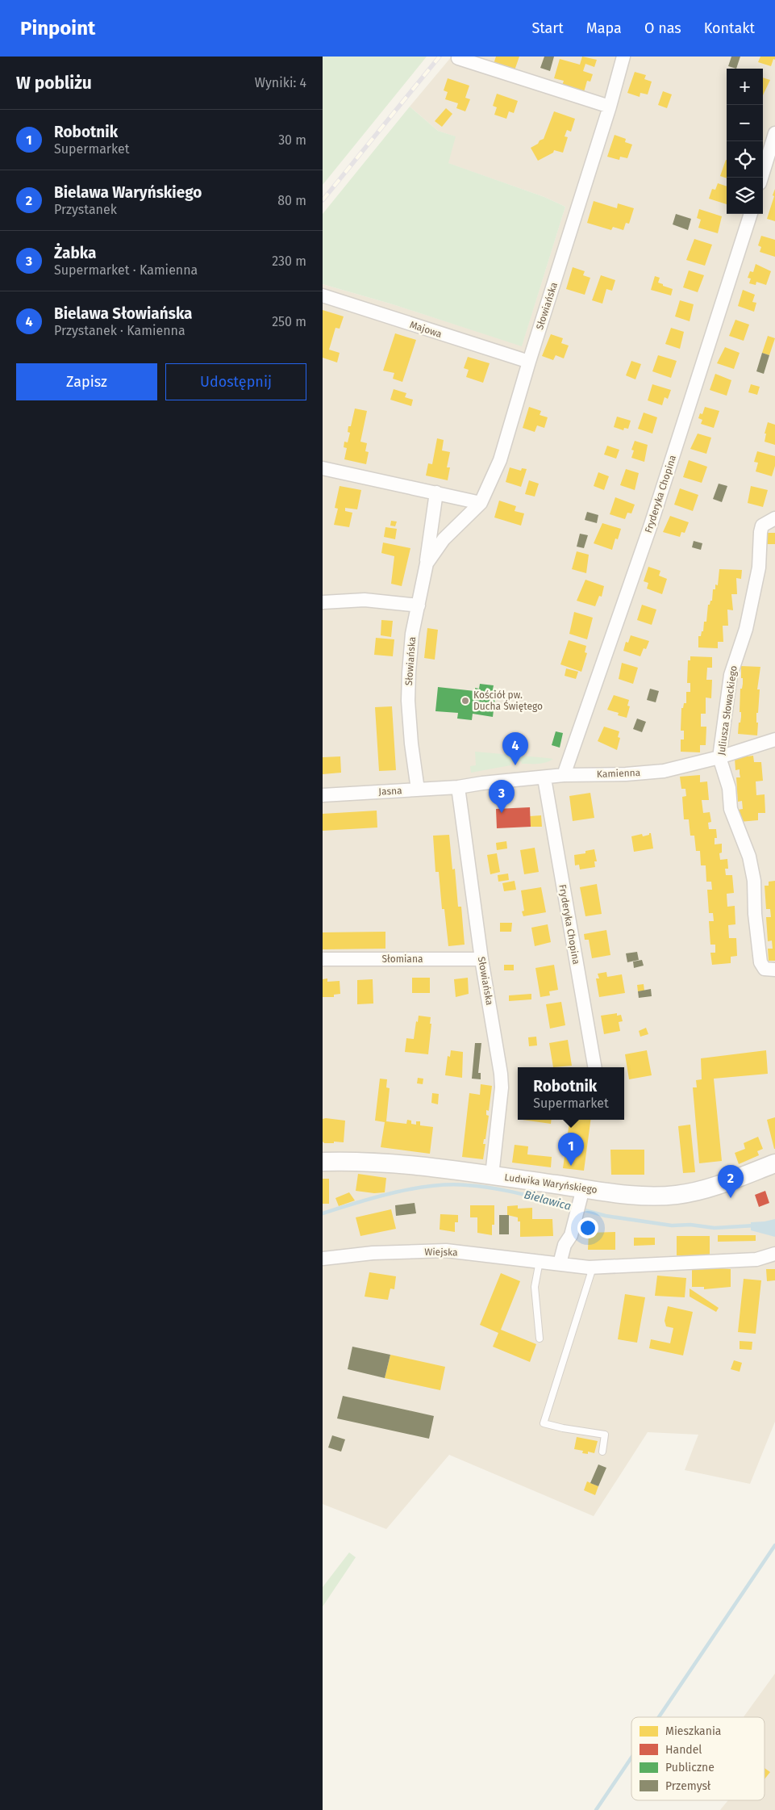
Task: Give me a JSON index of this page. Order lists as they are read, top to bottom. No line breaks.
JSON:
{"streets":{"main road":["Ludwika Waryńskiego"],"street":["Słowiańska","Majowa","Fryderyka Chopina","Juliusza Słowackiego","Kamienna","Jasna","Słomiana","Wiejska"]},"crossings":[["Słowiańska","Majowa"],["Słowiańska","Kamienna"],["Słowiańska","Jasna"],["Słowiańska","Słomiana"],["Słowiańska","Ludwika Waryńskiego"],["Fryderyka Chopina","Kamienna"],["Juliusza Słowackiego","Kamienna"],["Kamienna","Jasna"]],"water":["Bielawica"],"places":["Kościół pw. Ducha Świętego"],"legend":["Mieszkania","Handel","Publiczne","Przemysł"],"page":{"header":"Pinpoint","nav":["Start","Mapa","O nas","Kontakt"],"heading":["W pobliżu","Wyniki: 4"],"map_buttons":["+","−"],"list":[{"mark":"1","name":"Robotnik","note":"Supermarket","value":"30 m"},{"mark":"2","name":"Bielawa Waryńskiego","note":"Przystanek","value":"80 m"},{"mark":"3","name":"Żabka","note":"Supermarket · Kamienna","value":"230 m"},{"mark":"4","name":"Bielawa Słowiańska","note":"Przystanek · Kamienna","value":"250 m"}],"buttons":["Zapisz","Udostępnij"],"pins":["4","3","1","2"],"popup":["Robotnik","Supermarket"]}}
